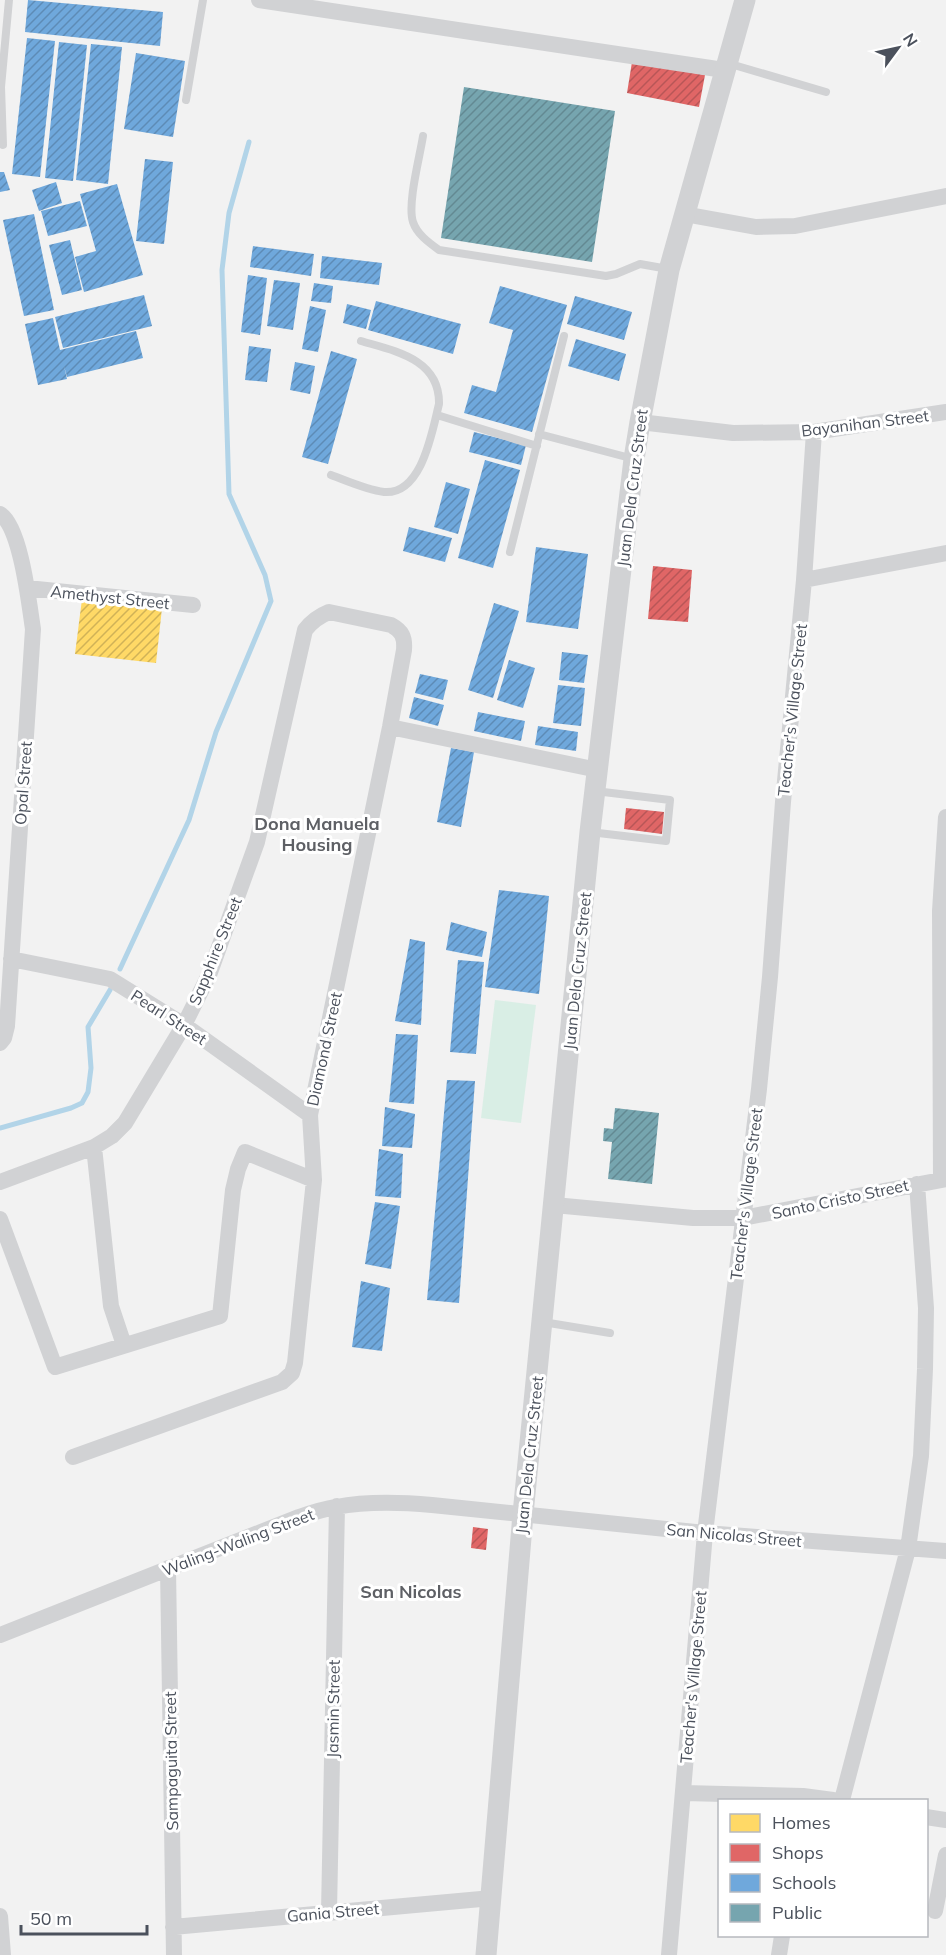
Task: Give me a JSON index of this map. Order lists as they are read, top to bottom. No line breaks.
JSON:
{"streets":{"street":["Bayanihan Street","Juan Dela Cruz Street","Amethyst Street","Teacher's Village Street","Opal Street","Sapphire Street","Pearl Street","Diamond Street","Santo Cristo Street","San Nicolas Street","Waling-Waling Street","Jasmin Street","Sampaguita Street","Gania Street"]},"crossings":[["Bayanihan Street","Juan Dela Cruz Street"],["Bayanihan Street","Teacher's Village Street"],["Juan Dela Cruz Street","Santo Cristo Street"],["Juan Dela Cruz Street","San Nicolas Street"],["Juan Dela Cruz Street","Waling-Waling Street"],["Juan Dela Cruz Street","Gania Street"],["Amethyst Street","Opal Street"],["Teacher's Village Street","Santo Cristo Street"],["Teacher's Village Street","San Nicolas Street"],["Opal Street","Pearl Street"],["Sapphire Street","Pearl Street"],["Sapphire Street","Diamond Street"],["Pearl Street","Diamond Street"],["San Nicolas Street","Waling-Waling Street"],["Waling-Waling Street","Jasmin Street"],["Waling-Waling Street","Sampaguita Street"],["Jasmin Street","Gania Street"],["Sampaguita Street","Gania Street"]],"districts":["Dona Manuela Housing","San Nicolas"],"legend":["Homes","Shops","Schools","Public"],"scale_bar":"50 m","north":"top right"}
